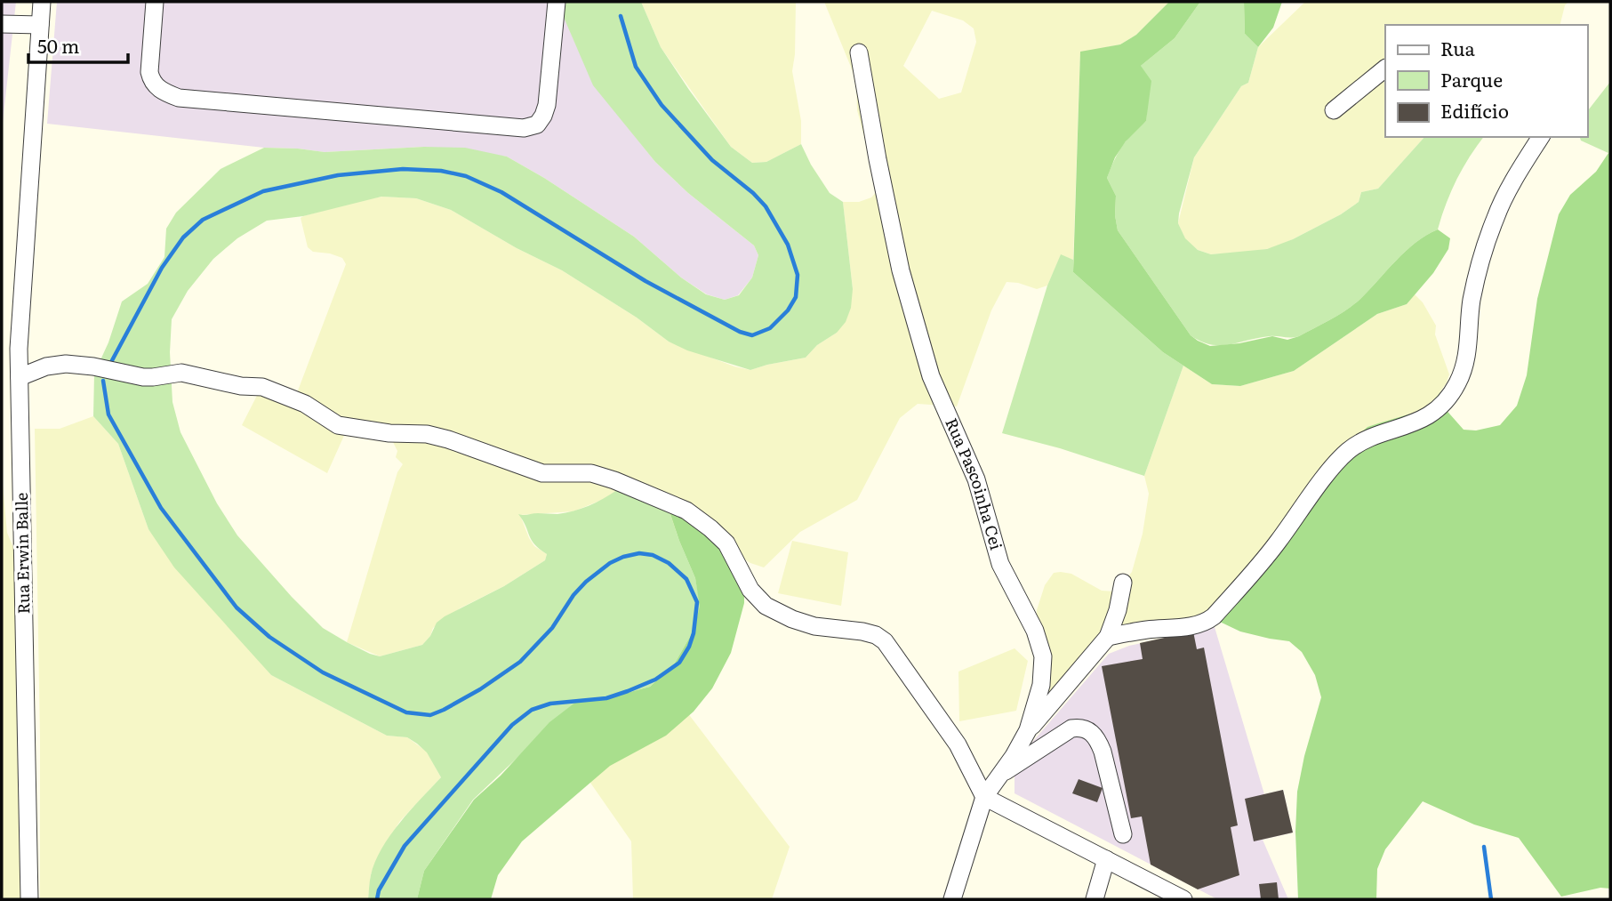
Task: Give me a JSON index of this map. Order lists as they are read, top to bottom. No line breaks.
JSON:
{"streets":{"street":["Rua Pascoinha Cei","Rua Erwin Balle"]},"legend":["Rua","Parque","Edifício"],"scale_bar":"50 m"}
